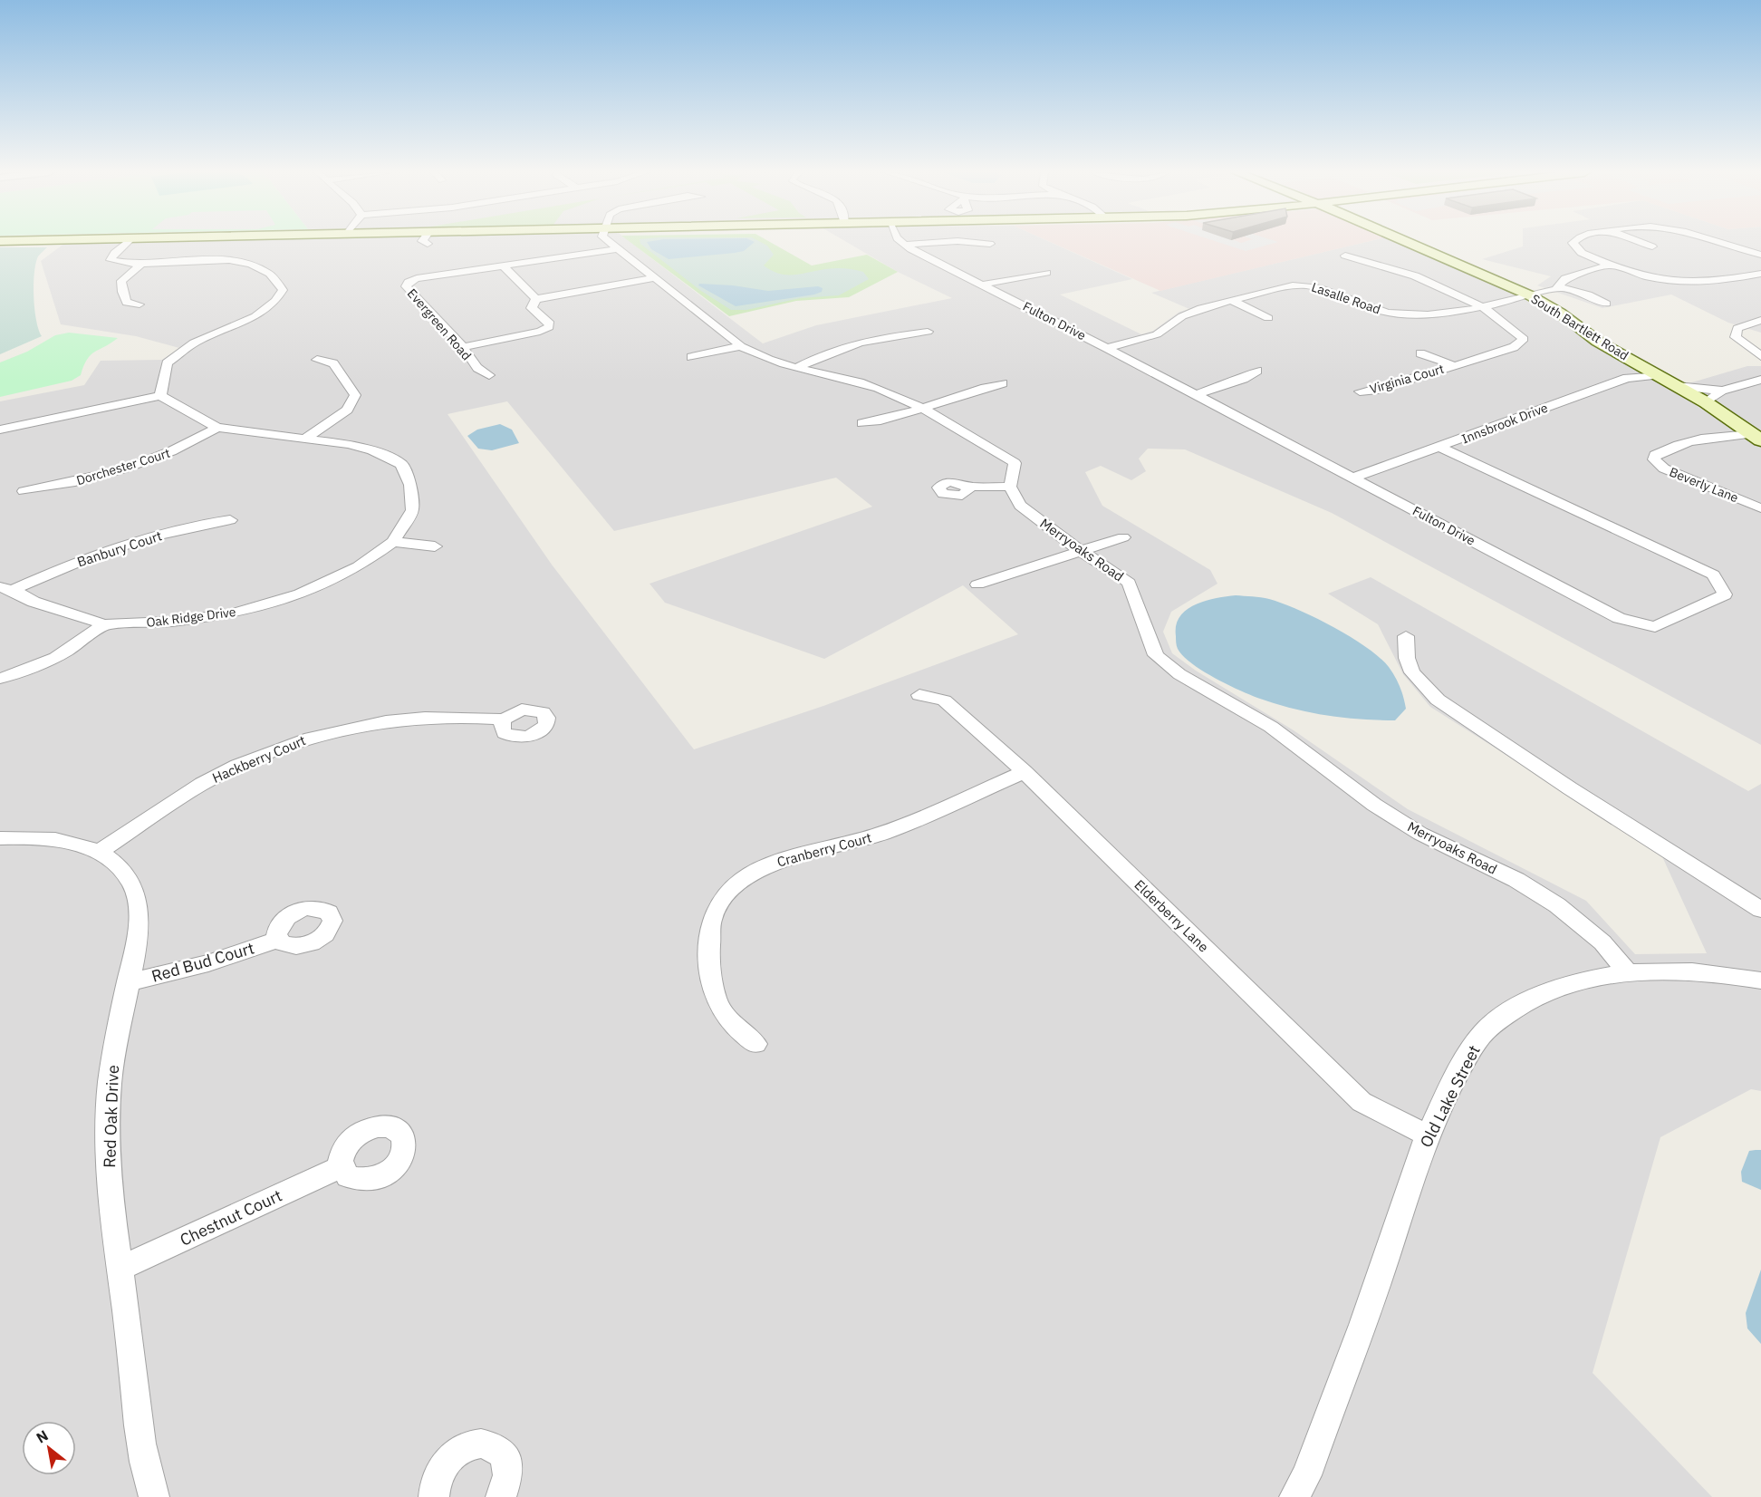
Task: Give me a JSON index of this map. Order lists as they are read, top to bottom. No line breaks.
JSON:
{"streets":{"main road":["South Bartlett Road"],"street":["Lasalle Road","Fulton Drive","Evergreen Road","Virginia Court","Innsbrook Drive","Dorchester Court","Beverly Lane","Banbury Court","Merryoaks Road","Oak Ridge Drive","Hackberry Court","Cranberry Court","Elderberry Lane","Red Bud Court","Old Lake Street","Red Oak Drive","Chestnut Court"]},"crossings":[["Lasalle Road","Fulton Drive"],["Lasalle Road","South Bartlett Road"],["Lasalle Road","Virginia Court"],["Fulton Drive","Innsbrook Drive"],["South Bartlett Road","Innsbrook Drive"],["South Bartlett Road","Beverly Lane"],["Dorchester Court","Oak Ridge Drive"],["Banbury Court","Oak Ridge Drive"],["Merryoaks Road","Old Lake Street"],["Hackberry Court","Red Oak Drive"],["Cranberry Court","Elderberry Lane"],["Elderberry Lane","Old Lake Street"],["Red Bud Court","Red Oak Drive"],["Red Oak Drive","Chestnut Court"]],"north":"top left"}
